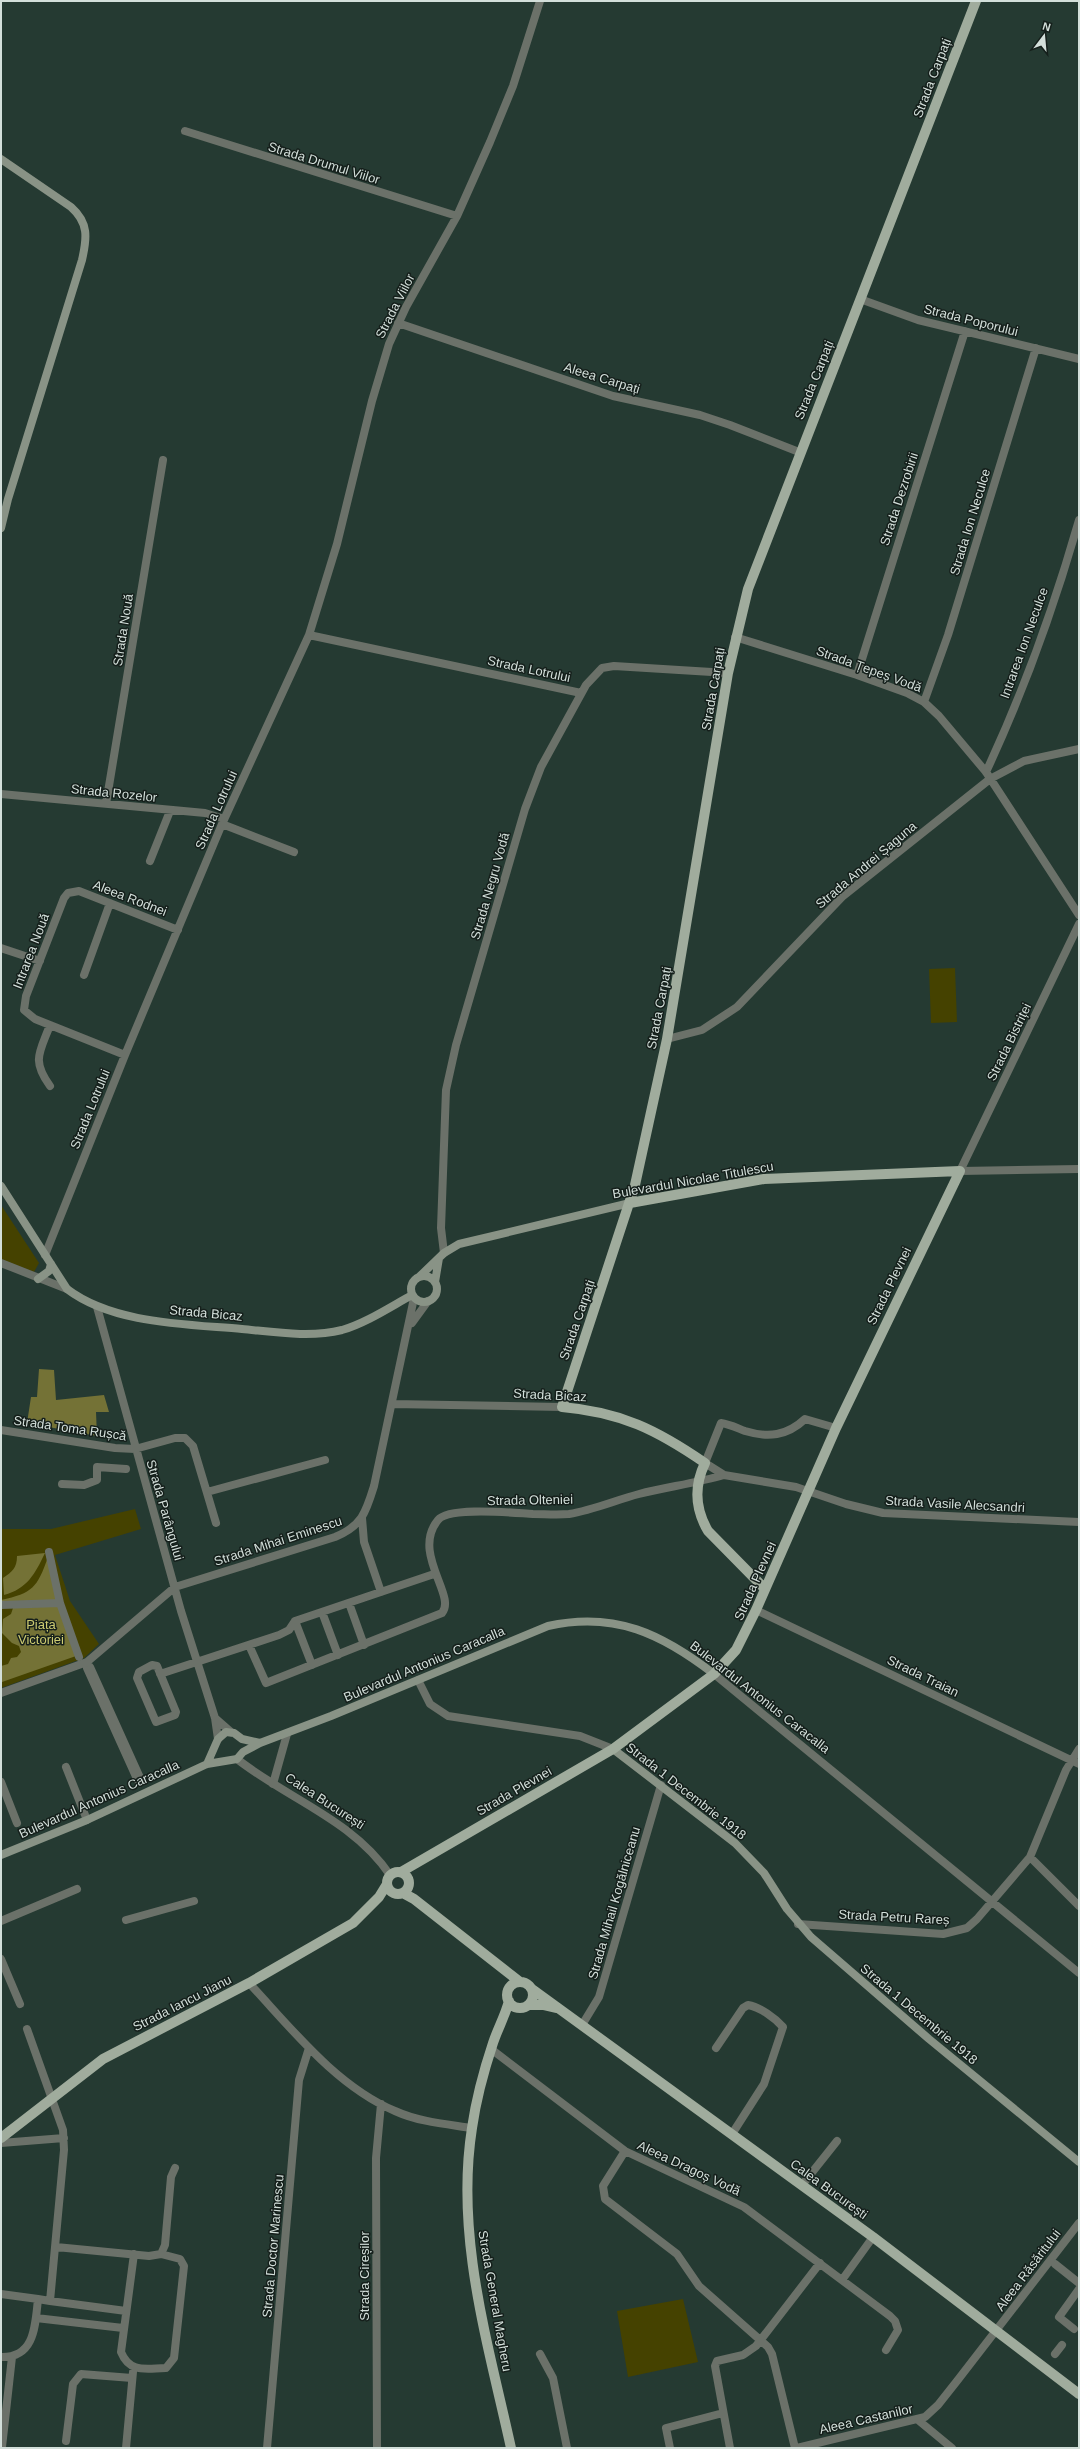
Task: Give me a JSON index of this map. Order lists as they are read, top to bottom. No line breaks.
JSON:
{"streets":{"main road":["Strada Carpați","Bulevardul Nicolae Titulescu","Strada Plevnei","Strada Bicaz","Bulevardul Antonius Caracalla","Strada 1 Decembrie 1918","Calea București","Strada Iancu Jianu","Strada General Magheru"],"street":["Strada Drumul Viilor","Strada Viilor","Strada Poporului","Aleea Carpați","Strada Dezrobirii","Strada Ion Neculce","Strada Nouă","Intrarea Ion Neculce","Strada Lotrului","Strada Țepeș Vodă","Strada Rozelor","Strada Andrei Șaguna","Strada Negru Vodă","Aleea Rodnei","Intrarea Nouă","Strada Bistriței","Strada Toma Rușcă","Strada Olteniei","Strada Vasile Alecsandri","Strada Parângului","Strada Mihai Eminescu","Strada Traian","Strada Mihail Kogălniceanu","Strada Petru Rareș","Aleea Dragoș Vodă","Strada Doctor Marinescu","Aleea Răsăritului","Strada Cireșilor","Aleea Castanilor"]},"crossings":[["Strada Carpați","Strada Poporului"],["Strada Carpați","Aleea Carpați"],["Strada Carpați","Strada Țepeș Vodă"],["Strada Carpați","Strada Andrei Șaguna"],["Strada Carpați","Strada Negru Vodă"],["Strada Carpați","Bulevardul Nicolae Titulescu"],["Strada Carpați","Strada Bicaz"],["Strada Drumul Viilor","Strada Viilor"],["Strada Viilor","Aleea Carpați"],["Strada Viilor","Strada Lotrului"],["Strada Poporului","Strada Dezrobirii"],["Strada Poporului","Strada Ion Neculce"],["Strada Dezrobirii","Strada Țepeș Vodă"],["Strada Ion Neculce","Strada Țepeș Vodă"],["Strada Nouă","Strada Rozelor"],["Intrarea Ion Neculce","Strada Țepeș Vodă"],["Intrarea Ion Neculce","Strada Andrei Șaguna"],["Strada Lotrului","Strada Rozelor"],["Strada Lotrului","Strada Negru Vodă"],["Strada Lotrului","Aleea Rodnei"],["Strada Lotrului","Intrarea Nouă"],["Strada Țepeș Vodă","Strada Andrei Șaguna"],["Strada Negru Vodă","Bulevardul Nicolae Titulescu"],["Aleea Rodnei","Intrarea Nouă"],["Strada Bistriței","Bulevardul Nicolae Titulescu"],["Strada Bistriței","Strada Plevnei"],["Bulevardul Nicolae Titulescu","Strada Plevnei"],["Bulevardul Nicolae Titulescu","Strada Bicaz"],["Bulevardul Nicolae Titulescu","Strada Mihai Eminescu"],["Strada Plevnei","Strada Bicaz"],["Strada Plevnei","Strada Vasile Alecsandri"],["Strada Plevnei","Bulevardul Antonius Caracalla"],["Strada Plevnei","Strada Traian"],["Strada Plevnei","Strada 1 Decembrie 1918"],["Strada Bicaz","Strada Olteniei"],["Strada Bicaz","Strada Vasile Alecsandri"],["Strada Bicaz","Strada Parângului"],["Strada Bicaz","Strada Mihai Eminescu"],["Strada Toma Rușcă","Strada Parângului"],["Strada Parângului","Strada Mihai Eminescu"],["Strada Parângului","Bulevardul Antonius Caracalla"],["Strada Parângului","Calea București"],["Bulevardul Antonius Caracalla","Strada 1 Decembrie 1918"],["Bulevardul Antonius Caracalla","Calea București"],["Bulevardul Antonius Caracalla","Strada Petru Rareș"],["Strada Traian","Strada Petru Rareș"],["Strada 1 Decembrie 1918","Strada Mihail Kogălniceanu"],["Strada 1 Decembrie 1918","Strada Petru Rareș"],["Calea București","Strada Mihail Kogălniceanu"],["Calea București","Strada Iancu Jianu"],["Calea București","Aleea Răsăritului"],["Calea București","Strada General Magheru"],["Calea București","Aleea Castanilor"],["Aleea Dragoș Vodă","Strada General Magheru"],["Aleea Dragoș Vodă","Aleea Castanilor"],["Aleea Răsăritului","Aleea Castanilor"]],"parks":["Piața Victoriei"],"north":"top"}
